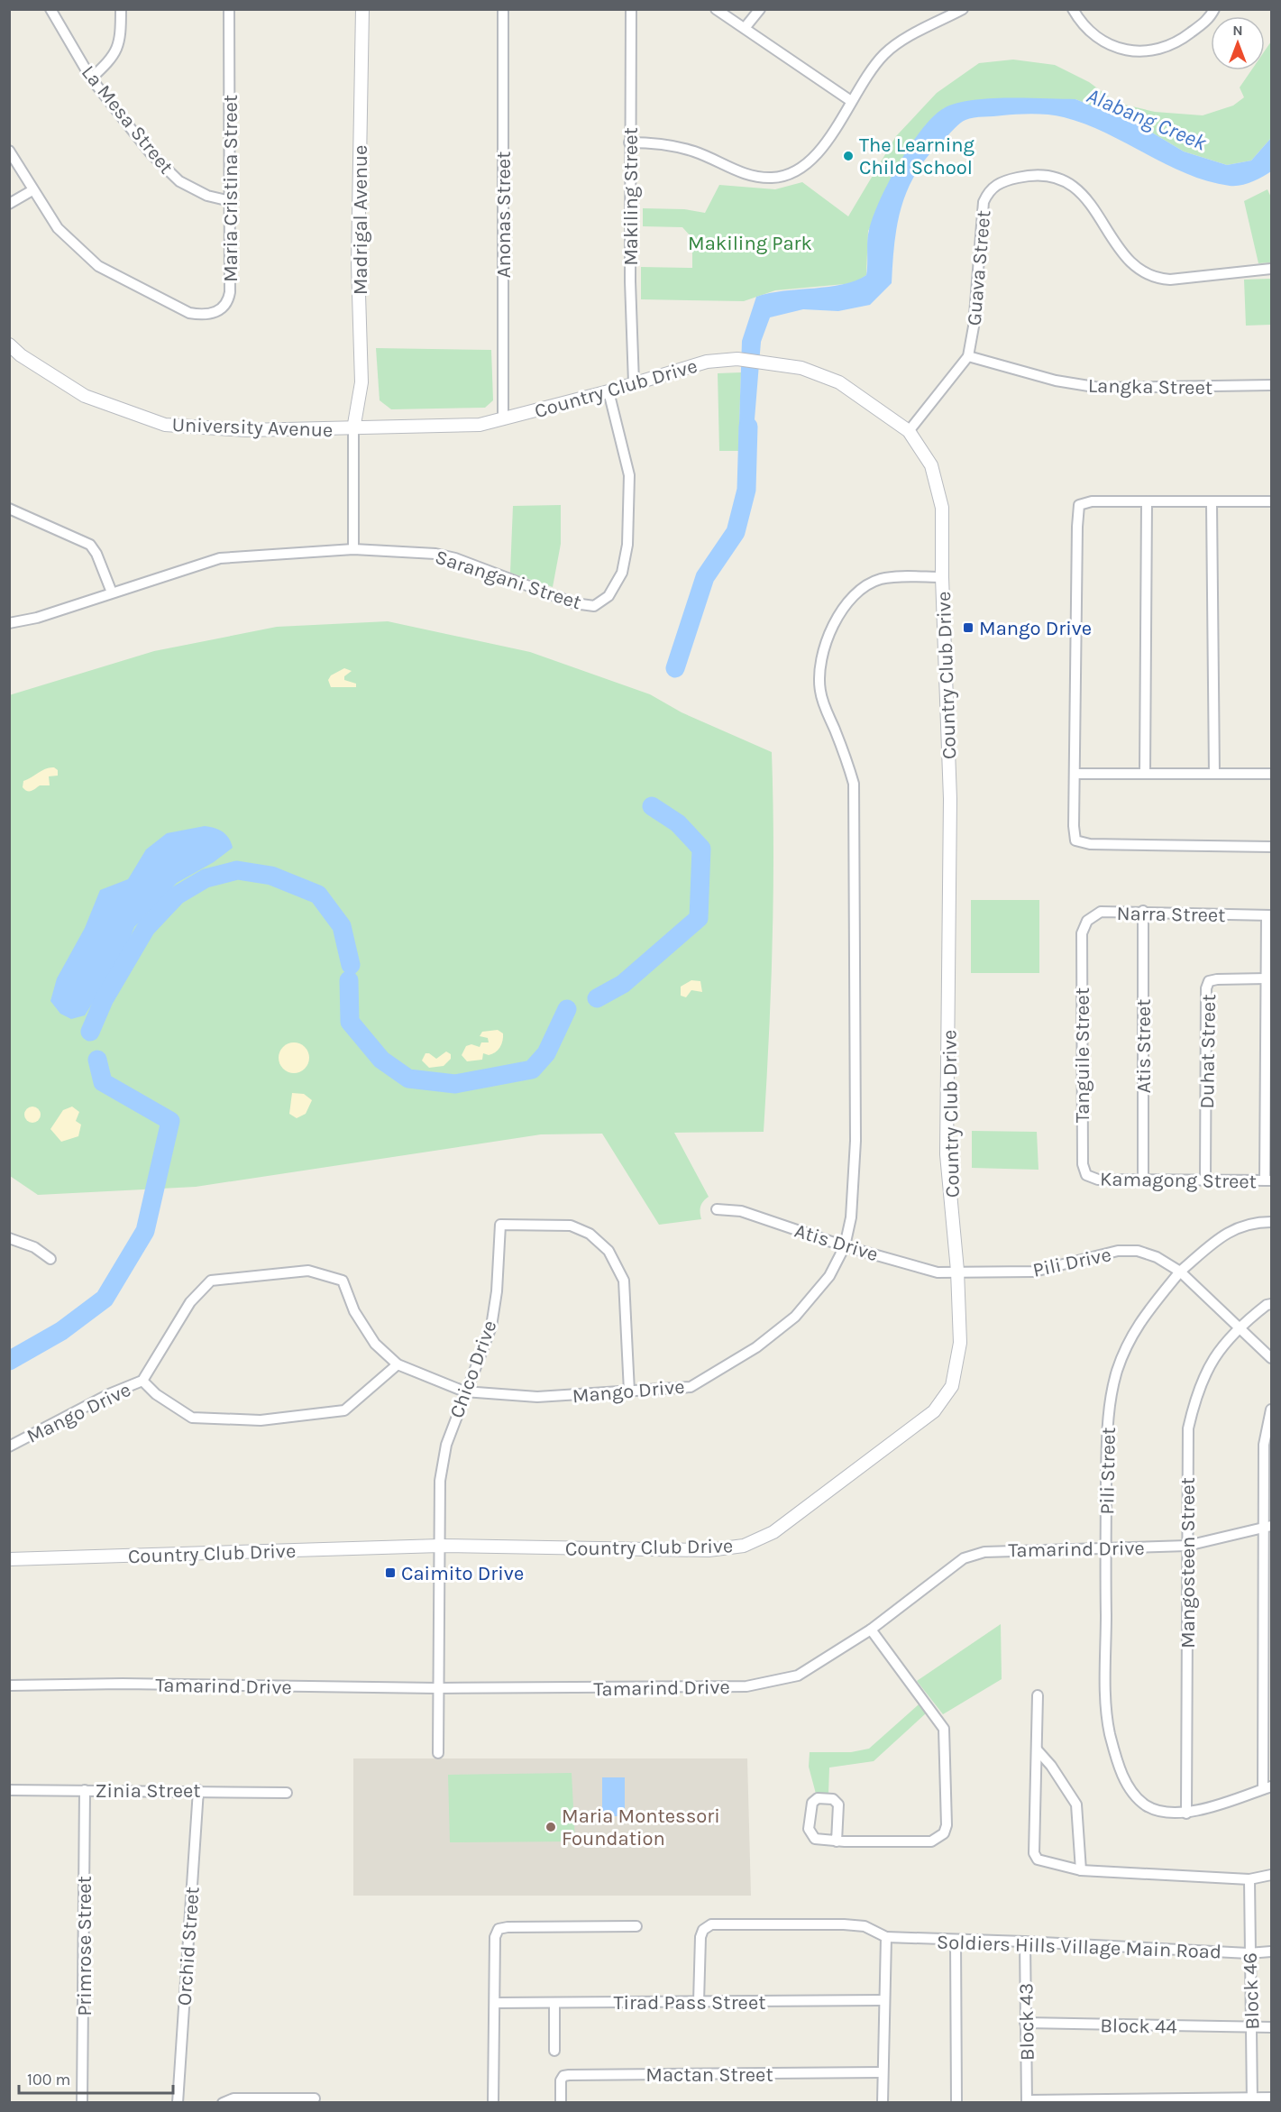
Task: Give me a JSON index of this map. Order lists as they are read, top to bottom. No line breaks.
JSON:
{"streets":{"street":["La Mesa Street","Maria Cristina Street","Makiling Street","Anonas Street","Madrigal Avenue","Guava Street","Langka Street","Country Club Drive","University Avenue","Sarangani Street","Narra Street","Atis Street","Duhat Street","Tanguile Street","Kamagong Street","Atis Drive","Pili Drive","Chico Drive","Mango Drive","Pili Street","Tamarind Drive","Mangosteen Street","Zinia Street","Primrose Street","Orchid Street","Soldiers Hills Village Main Road","Block 46","Tirad Pass Street","Block 43","Block 44","Mactan Street"]},"crossings":[["La Mesa Street","Maria Cristina Street"],["Makiling Street","Country Club Drive"],["Anonas Street","Country Club Drive"],["Madrigal Avenue","Country Club Drive"],["Madrigal Avenue","University Avenue"],["Guava Street","Langka Street"],["Guava Street","Country Club Drive"],["Country Club Drive","University Avenue"],["Country Club Drive","Sarangani Street"],["Country Club Drive","Atis Drive"],["Country Club Drive","Pili Drive"],["Country Club Drive","Chico Drive"],["Country Club Drive","Mango Drive"],["Narra Street","Atis Street"],["Narra Street","Tanguile Street"],["Atis Street","Kamagong Street"],["Duhat Street","Kamagong Street"],["Tanguile Street","Kamagong Street"],["Atis Drive","Pili Drive"],["Atis Drive","Mango Drive"],["Pili Drive","Pili Street"],["Chico Drive","Mango Drive"],["Pili Street","Tamarind Drive"],["Pili Street","Mangosteen Street"],["Tamarind Drive","Mangosteen Street"],["Zinia Street","Primrose Street"],["Zinia Street","Orchid Street"],["Soldiers Hills Village Main Road","Block 46"],["Soldiers Hills Village Main Road","Block 43"],["Block 46","Block 44"],["Block 43","Block 44"]],"water":["Alabang Creek"],"parks":["Makiling Park"],"places":{"other":["The Learning Child School","Maria Montessori Foundation"],"transit":["Mango Drive","Caimito Drive"]},"scale_bar":"100 m","north":"top"}
